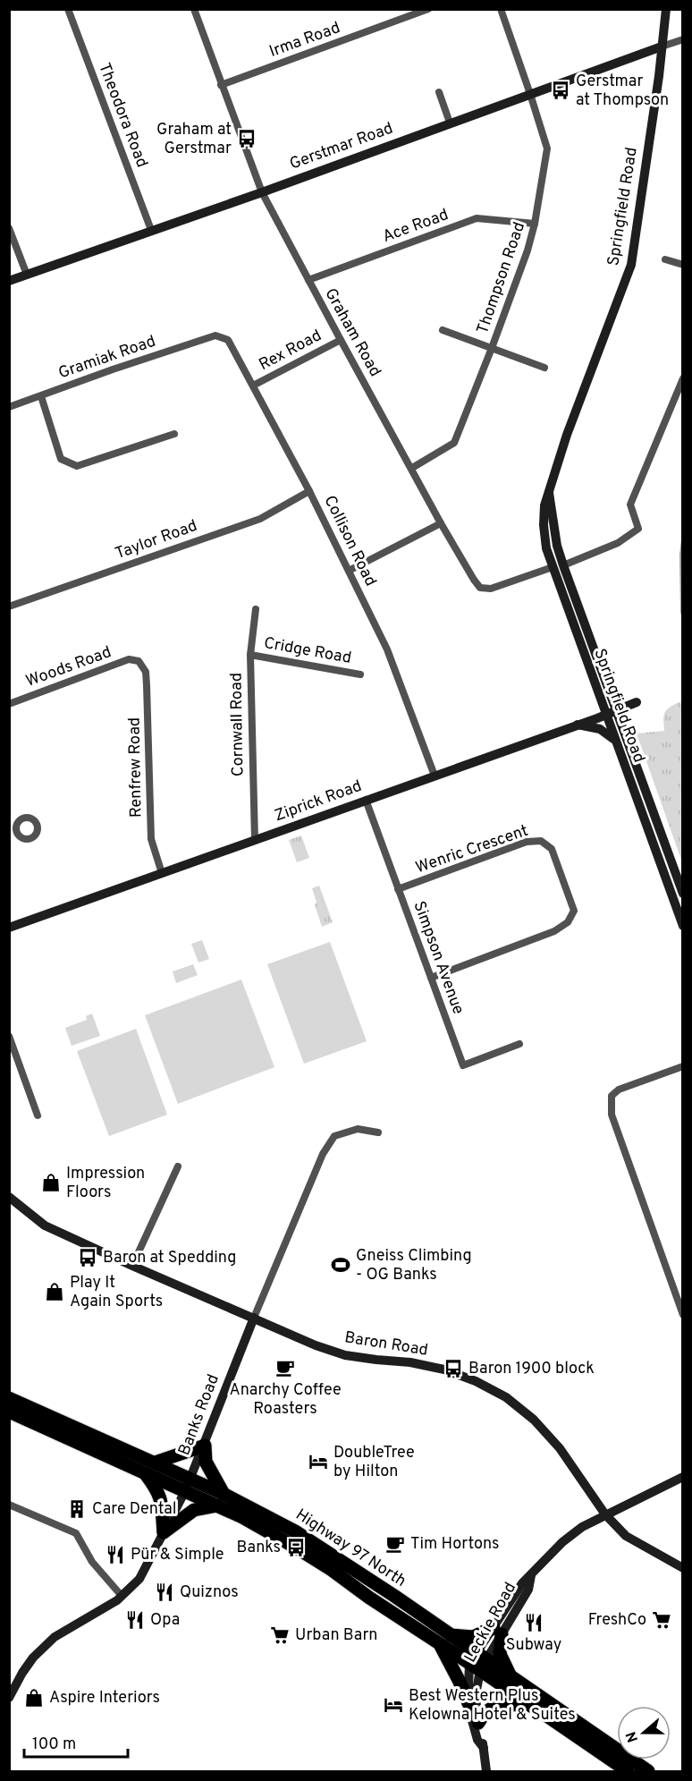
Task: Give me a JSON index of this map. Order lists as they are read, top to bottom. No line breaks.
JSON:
{"streets":{"highway":["Highway 97 North"],"street":["Irma Road","Theodora Road","Gerstmar Road","Springfield Road","Ace Road","Thompson Road","Graham Road","Rex Road","Gramiak Road","Taylor Road","Collison Road","Cridge Road","Woods Road","Cornwall Road","Renfrew Road","Ziprick Road","Wenric Crescent","Simpson Avenue","Baron Road","Banks Road","Leckie Road"]},"crossings":[["Irma Road","Graham Road"],["Theodora Road","Gerstmar Road"],["Gerstmar Road","Springfield Road"],["Gerstmar Road","Thompson Road"],["Gerstmar Road","Graham Road"],["Springfield Road","Graham Road"],["Springfield Road","Ziprick Road"],["Ace Road","Thompson Road"],["Ace Road","Graham Road"],["Thompson Road","Graham Road"],["Graham Road","Rex Road"],["Rex Road","Collison Road"],["Gramiak Road","Collison Road"],["Taylor Road","Collison Road"],["Collison Road","Ziprick Road"],["Cridge Road","Cornwall Road"],["Woods Road","Renfrew Road"],["Cornwall Road","Ziprick Road"],["Renfrew Road","Ziprick Road"],["Ziprick Road","Simpson Avenue"],["Wenric Crescent","Simpson Avenue"],["Baron Road","Banks Road"],["Baron Road","Leckie Road"],["Banks Road","Highway 97 North"],["Highway 97 North","Leckie Road"]],"places":{"bus stop":["Gerstmar at Thompson","Graham at Gerstmar","Baron at Spedding","Baron 1900 block","Banks"],"shop":["Impression Floors","Play It Again Sports","Aspire Interiors"],"sports":["Gneiss Climbing - OG Banks"],"cafe":["Anarchy Coffee Roasters","Tim Hortons"],"hotel":["DoubleTree by Hilton","Best Western Plus Kelowna Hotel & Suites"],"building":["Care Dental"],"restaurant":["Pür & Simple","Quiznos","Opa","Subway"],"supermarket":["FreshCo","Urban Barn"]},"scale_bar":"100 m","north":"left"}
